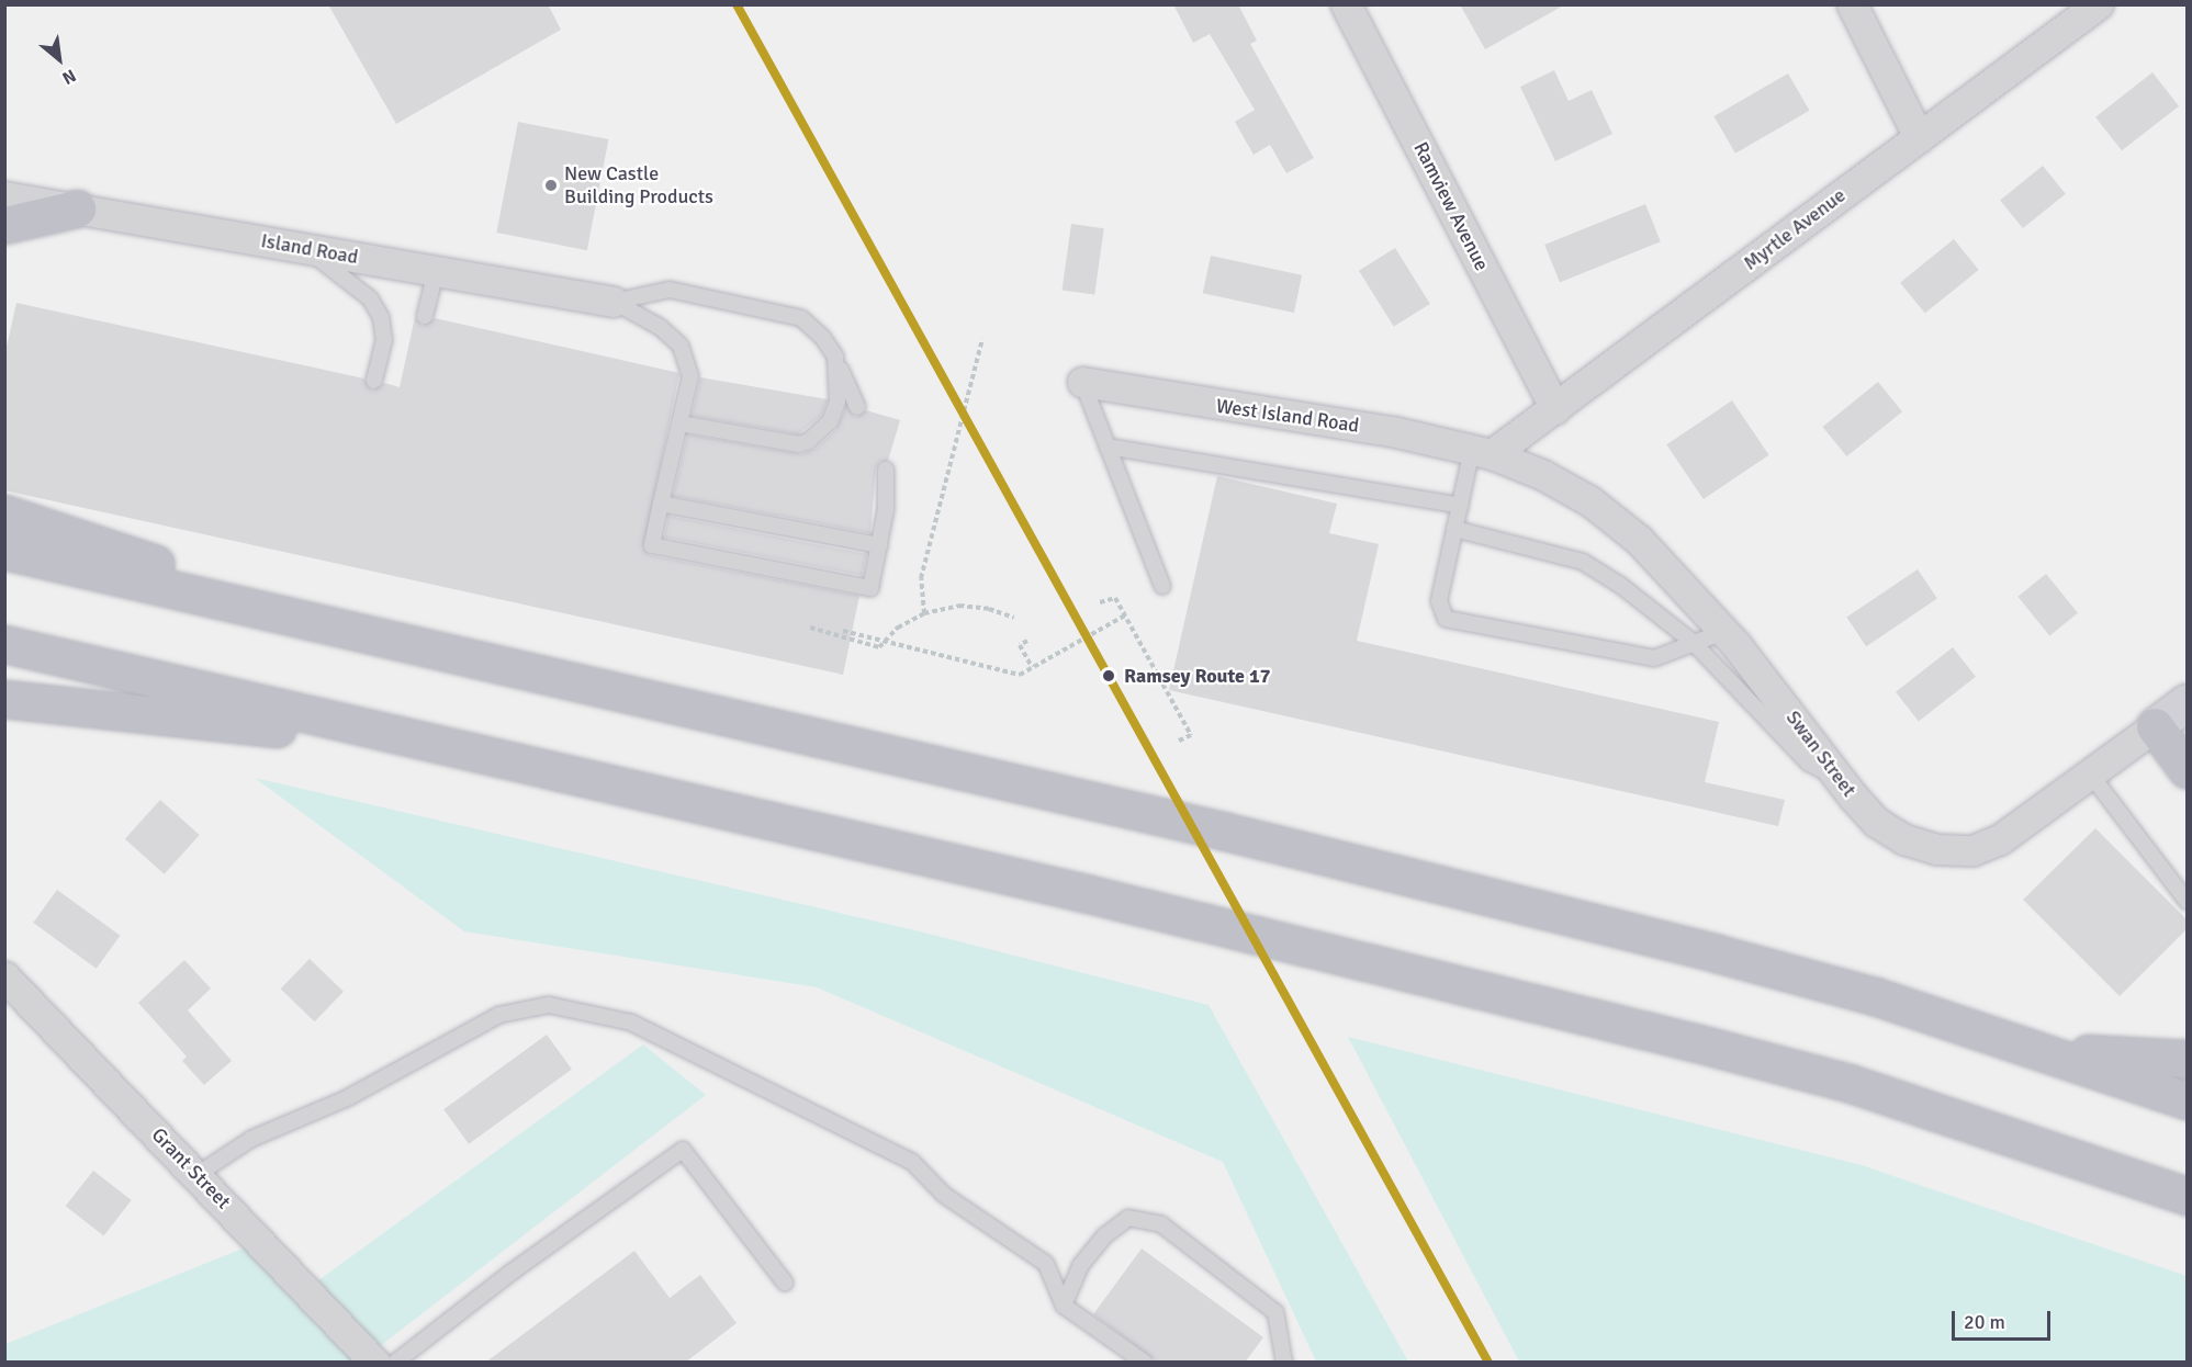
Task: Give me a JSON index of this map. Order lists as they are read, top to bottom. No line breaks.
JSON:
{"streets":{"street":["Ramview Avenue","Myrtle Avenue","Island Road","West Island Road","Swan Street","Grant Street"]},"crossings":[["Ramview Avenue","Myrtle Avenue"],["Myrtle Avenue","West Island Road"],["Myrtle Avenue","Swan Street"],["West Island Road","Swan Street"]],"places":["New Castle Building Products","Ramsey Route 17"],"scale_bar":"20 m","north":"bottom right"}
